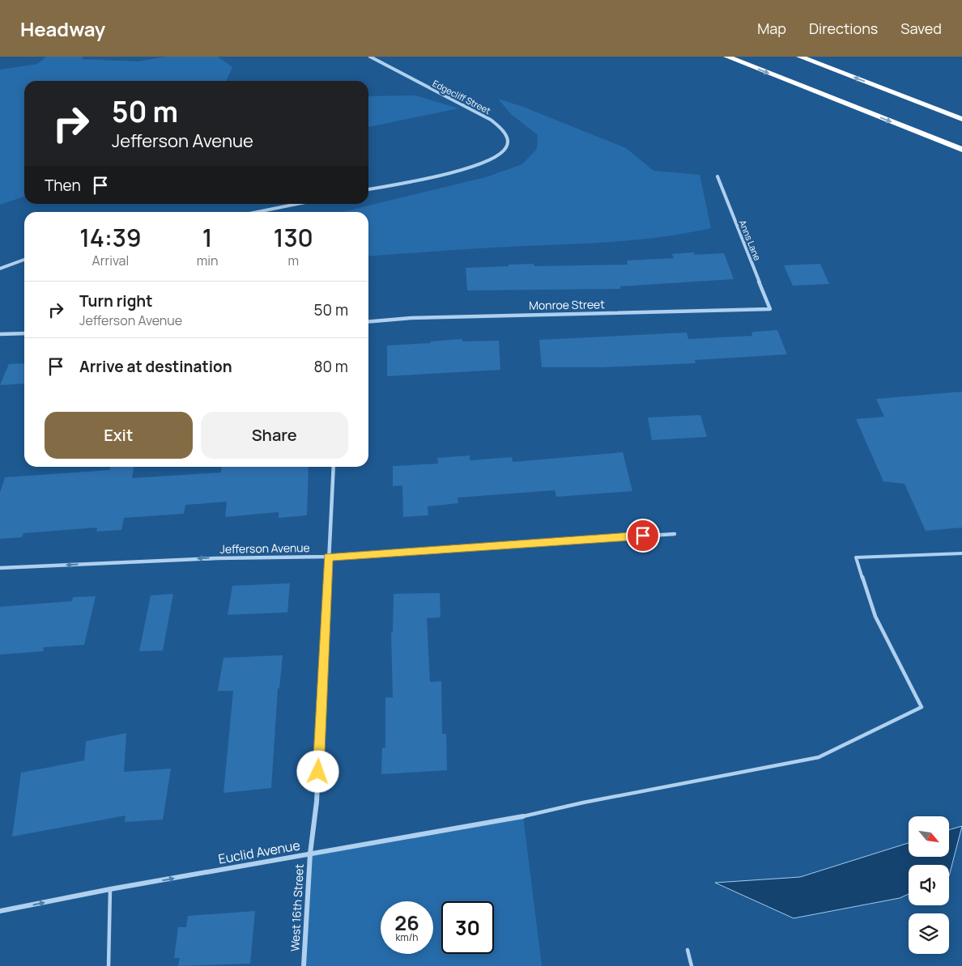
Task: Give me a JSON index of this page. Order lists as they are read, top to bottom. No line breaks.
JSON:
{"streets":{"street":["Edgecliff Street","Anns Lane","Monroe Street","Jefferson Avenue","Euclid Avenue","West 16th Street"]},"crossings":[["Anns Lane","Monroe Street"],["Jefferson Avenue","West 16th Street"],["Euclid Avenue","West 16th Street"]],"one_way":["Jefferson Avenue","Euclid Avenue"],"north":"bottom right","page":{"header":"Headway","nav":["Map","Directions","Saved"],"turn":["50 m","Jefferson Avenue"],"then":"Then","eta":["14:39","Arrival","1","min","130","m"],"list":[{"name":"Turn right","note":"Jefferson Avenue","value":"50 m"},{"name":"Arrive at destination","value":"80 m"}],"buttons":["Exit","Share"],"speed":"26 km/h","limit":"30"}}
